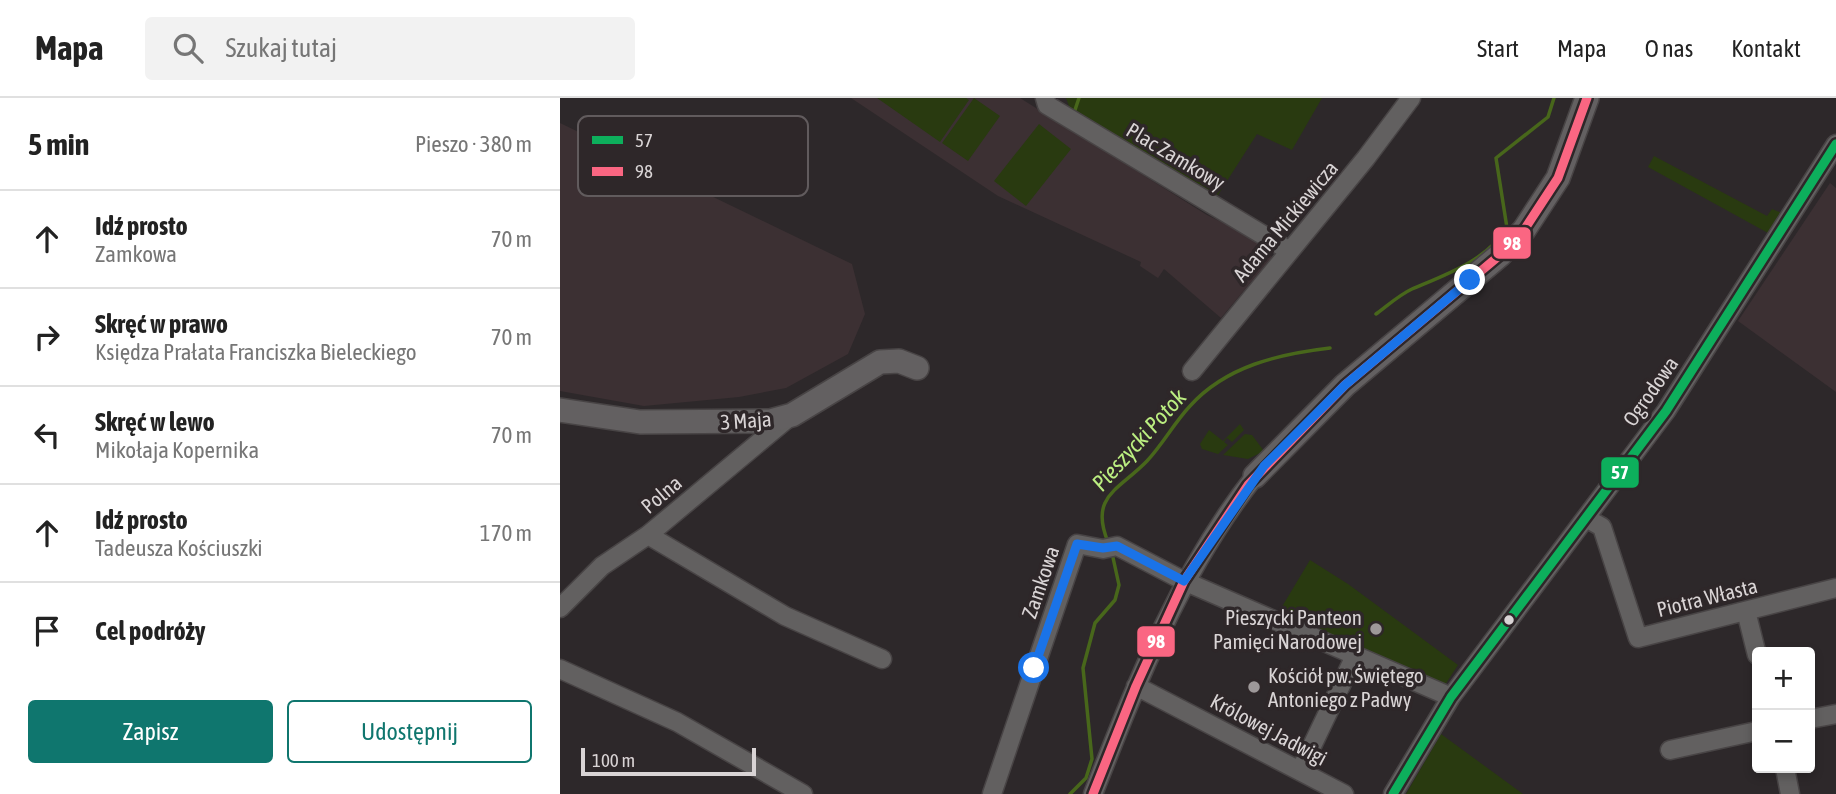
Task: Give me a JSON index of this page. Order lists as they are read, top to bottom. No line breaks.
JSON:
{"streets":{"main road":["3 Maja"],"street":["Plac Zamkowy","Adama Mickiewicza","Ogrodowa","Polna","Zamkowa","Piotra Własta","Królowej Jadwigi"]},"crossings":[["Plac Zamkowy","Adama Mickiewicza"],["Ogrodowa","Piotra Własta"],["3 Maja","Polna"]],"water":["Pieszycki Potok"],"places":["Pieszycki Panteon Pamięci Narodowej","Kościół pw. Świętego Antoniego z Padwy"],"lines":["transit line 98","transit line 57"],"legend":["57","98"],"scale_bar":"100 m","page":{"header":"Mapa","search":"Szukaj tutaj","nav":["Start","Mapa","O nas","Kontakt"],"heading":["5 min","Pieszo · 380 m"],"list":[["Idź prosto","Zamkowa","70 m"],["Skręć w prawo","Księdza Prałata Franciszka Bieleckiego","70 m"],["Skręć w lewo","Mikołaja Kopernika","70 m"],["Idź prosto","Tadeusza Kościuszki","170 m"],"Cel podróży"],"map_buttons":["+","−"],"buttons":["Zapisz","Udostępnij"],"scale":"100 m"}}
